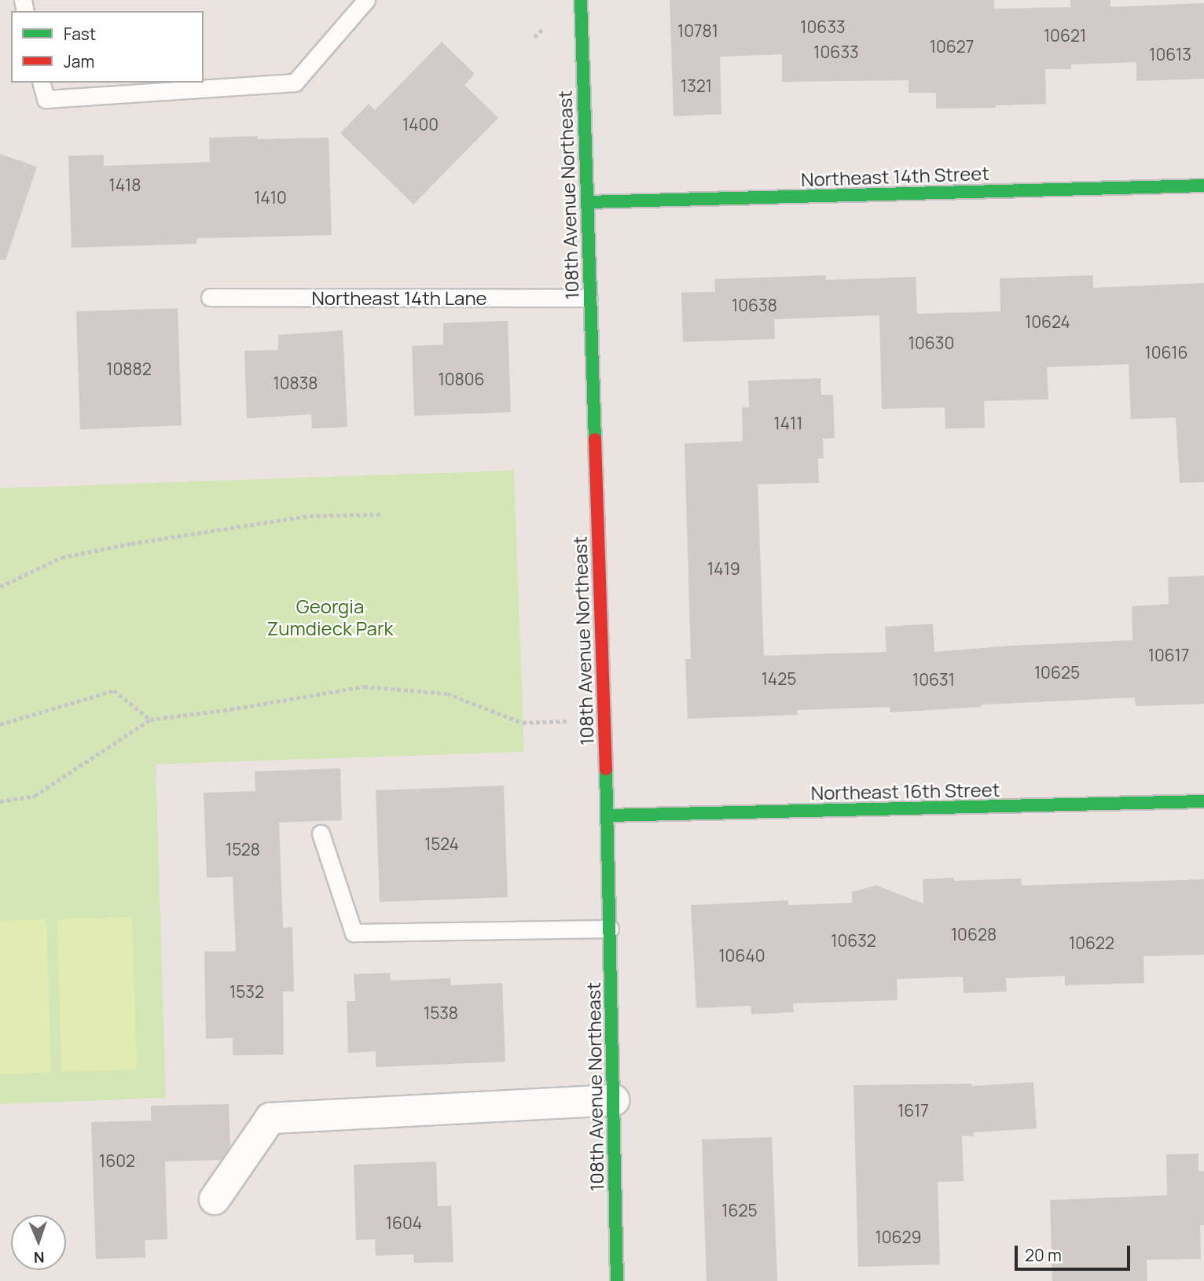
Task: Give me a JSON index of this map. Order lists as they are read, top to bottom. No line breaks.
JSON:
{"streets":{"main road":["Northeast 14th Street","108th Avenue Northeast","Northeast 16th Street"],"lane":["Northeast 14th Lane"]},"crossings":[["Northeast 14th Street","108th Avenue Northeast"],["108th Avenue Northeast","Northeast 14th Lane"],["108th Avenue Northeast","Northeast 16th Street"]],"parks":["Georgia Zumdieck Park"],"house_numbers":["10633","10781","10621","10627","10633","10613","1321","1400","1418","1410","10638","10624","10630","10616","10882","10806","10838","1411","1419","10617","10625","1425","10631","1524","1528","10628","10632","10622","10640","1532","1538","1617","1602","1625","1604","10629"],"legend":["Fast","Jam"],"scale_bar":"20 m","north":"bottom"}
